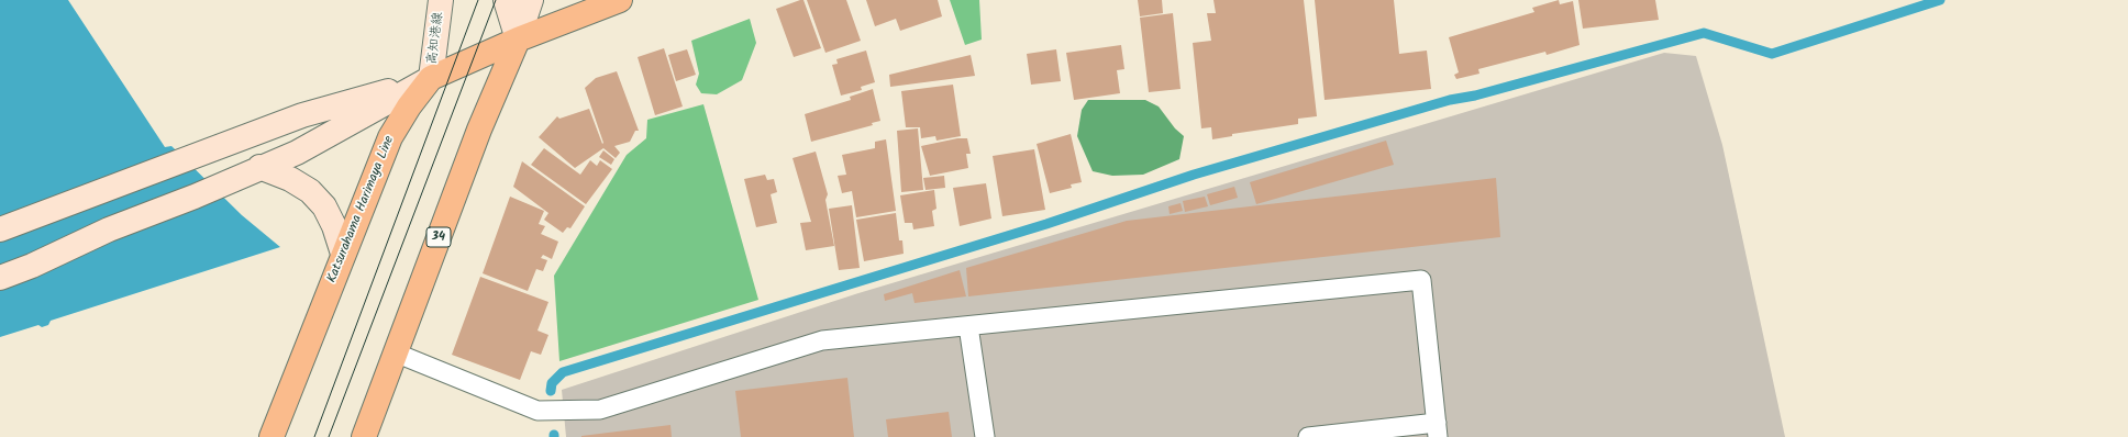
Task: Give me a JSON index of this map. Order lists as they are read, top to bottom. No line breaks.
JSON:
{"streets":{"main road":["Katsurahama Harimaya Line","34"],"street":["高知港線"]},"crossings":[["高知港線","Katsurahama Harimaya Line"],["Katsurahama Harimaya Line","34"]]}
